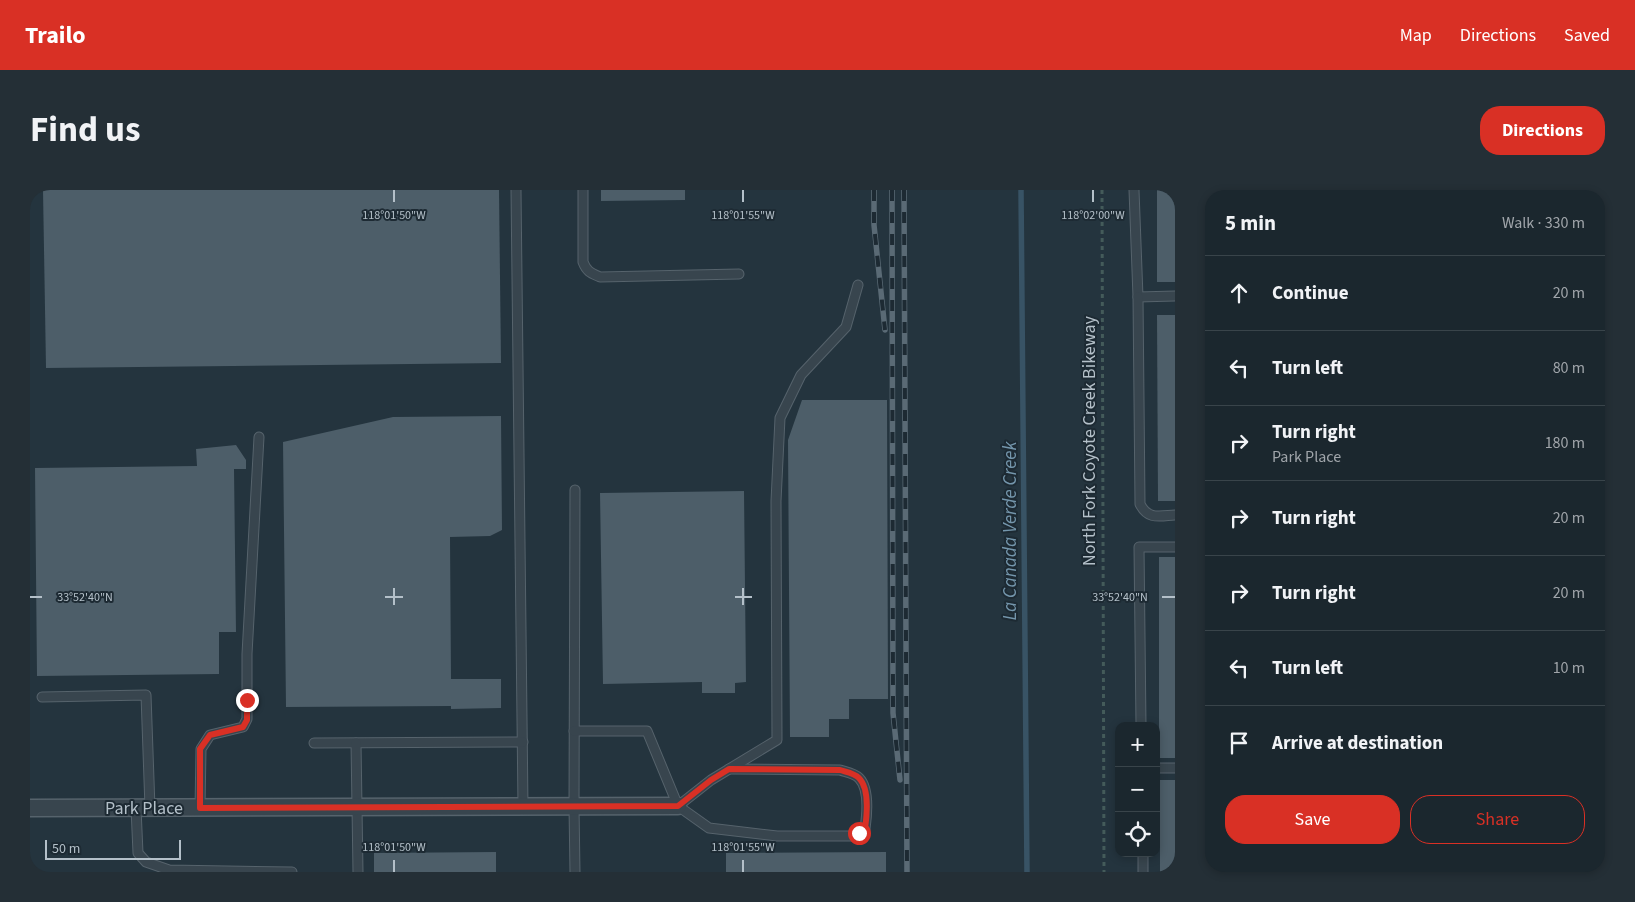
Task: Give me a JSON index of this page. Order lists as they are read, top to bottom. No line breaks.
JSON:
{"streets":{"street":["Park Place"],"path":["North Fork Coyote Creek Bikeway"]},"water":["La Canada Verde Creek"],"scale_bar":"50 m","page":{"header":"Trailo","nav":["Map","Directions","Saved"],"title":"Find us","buttons":["Directions",["Save","Share"]],"heading":["5 min","Walk · 330 m"],"list":[["Continue","20 m"],["Turn left","80 m"],["Turn right","Park Place","180 m"],["Turn right","20 m"],["Turn right","20 m"],["Turn left","10 m"],"Arrive at destination"],"map_buttons":["+","−"],"scale":"50 m"},"coordinates":["118°01'50\"W","118°01'55\"W","118°02'00\"W","33°52'40\"N"]}
